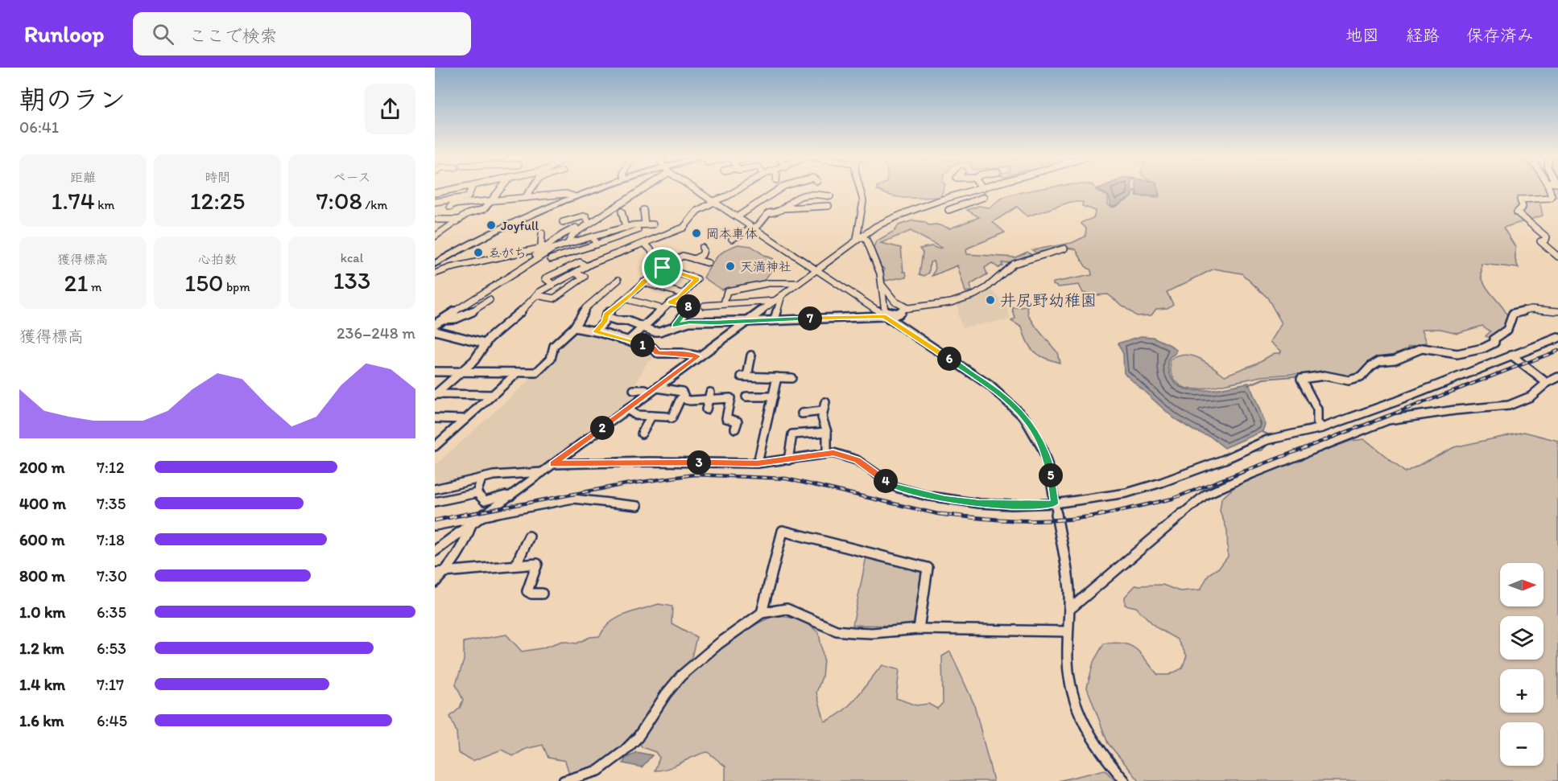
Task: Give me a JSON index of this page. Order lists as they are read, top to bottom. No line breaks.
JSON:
{"places":["Joyfull","岡本車体","ゑがち","天満神社","井尻野幼稚園"],"north":"right","page":{"header":"Runloop","search":"ここで検索","nav":["地図","経路","保存済み"],"heading":["朝のラン","06:41"],"stats":[["距離","1.74 km"],["時間","12:25"],["ペース","7:08 /km"],["獲得標高","21 m"],["心拍数","150 bpm"],["kcal","133"]],"pins":["8","7","1","6","2","3","5","4"],"chart":["獲得標高","236–248 m"],"list":[{"name":"200 m","note":"7:12"},{"name":"400 m","note":"7:35"},{"name":"600 m","note":"7:18"},{"name":"800 m","note":"7:30"},{"name":"1.0 km","note":"6:35"},{"name":"1.2 km","note":"6:53"},{"name":"1.4 km","note":"7:17"},{"name":"1.6 km","note":"6:45"}],"map_buttons":["+","−"]}}
